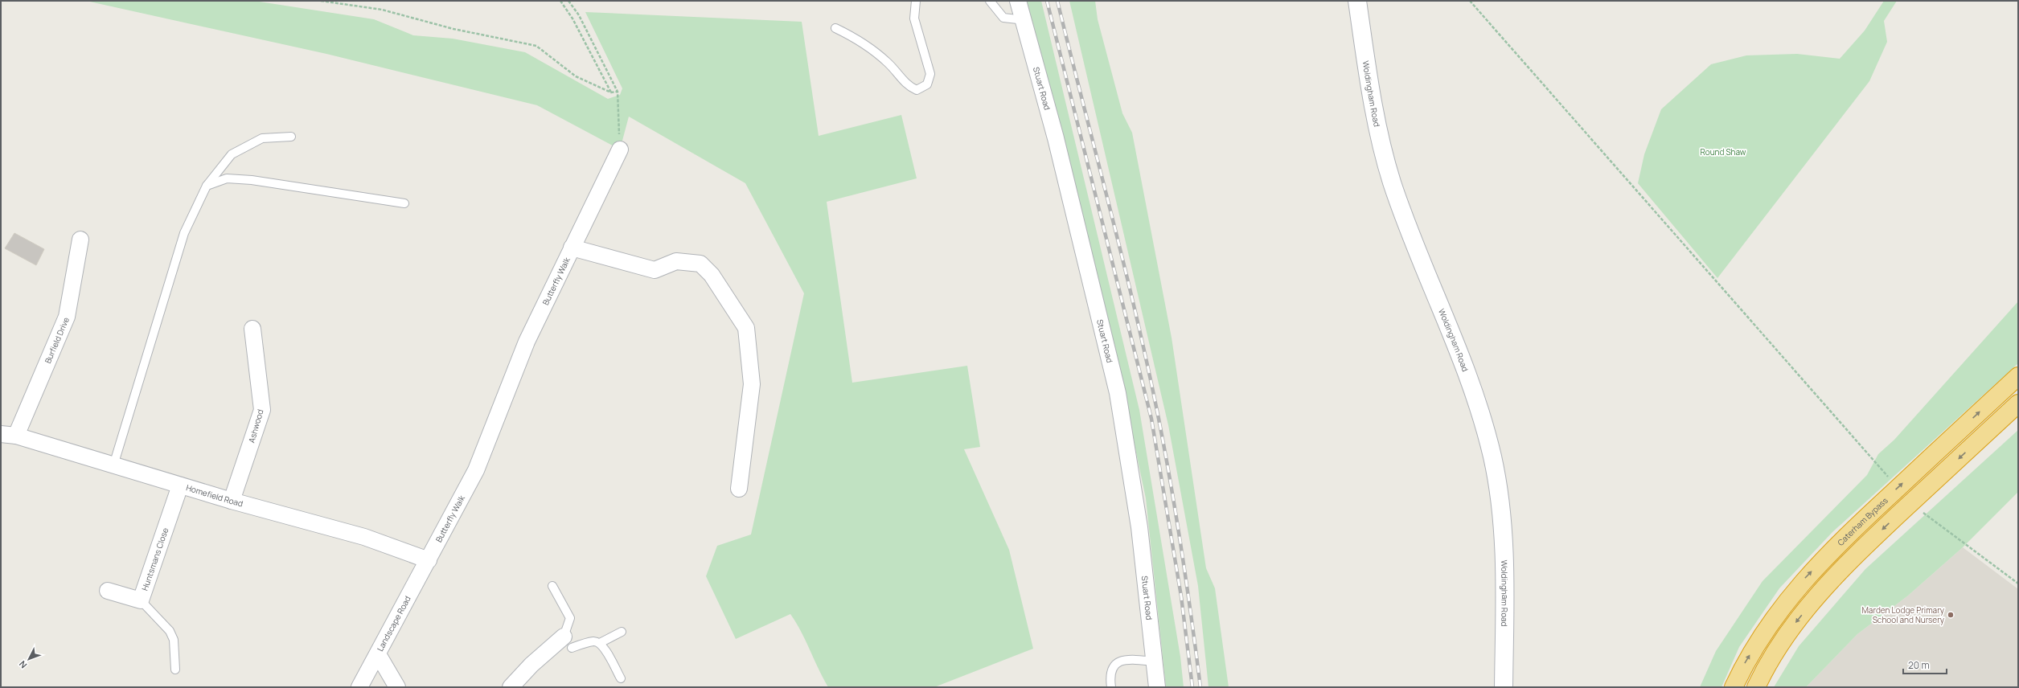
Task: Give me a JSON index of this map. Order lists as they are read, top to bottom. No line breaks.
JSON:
{"streets":{"highway":["Caterham Bypass"],"street":["Stuart Road","Woldingham Road","Butterfly Walk","Burfield Drive","Ashwood","Homefield Road","Huntsmans Close","Landscape Road"]},"crossings":[["Butterfly Walk","Homefield Road"],["Butterfly Walk","Landscape Road"],["Burfield Drive","Homefield Road"],["Ashwood","Homefield Road"],["Homefield Road","Huntsmans Close"],["Homefield Road","Landscape Road"]],"parks":["Round Shaw"],"places":["Marden Lodge Primary School and Nursery"],"scale_bar":"20 m","north":"bottom left"}
